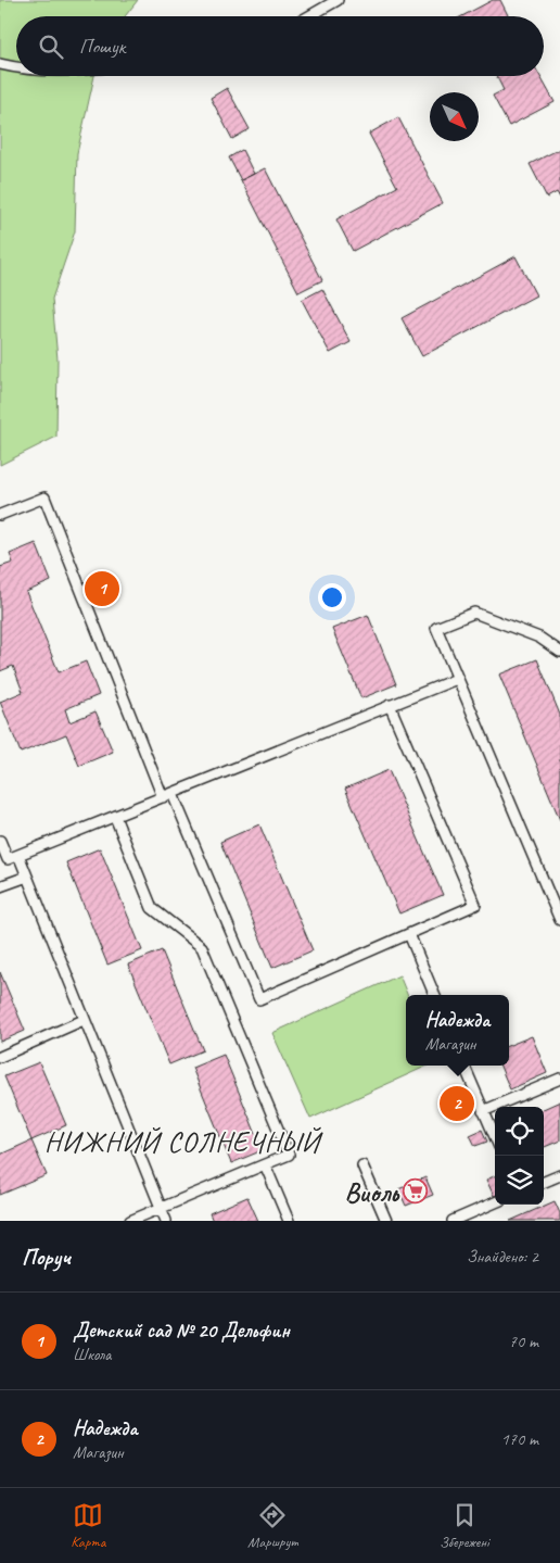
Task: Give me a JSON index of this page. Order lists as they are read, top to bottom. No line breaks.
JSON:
{"districts":["НИЖНИЙ СОЛНЕЧНЫЙ"],"places":{"supermarket":["Виоль"]},"north":"bottom right","page":{"search":"Пошук","pins":["1","2"],"popup":["Надежда","Магазин"],"heading":["Поруч","Знайдено: 2"],"list":[{"mark":"1","name":"Детский сад № 20 Дельфин","note":"Школа","value":"70 m"},{"mark":"2","name":"Надежда","note":"Магазин","value":"170 m"}],"nav":["Карта","Маршрут","Збережені"]}}
